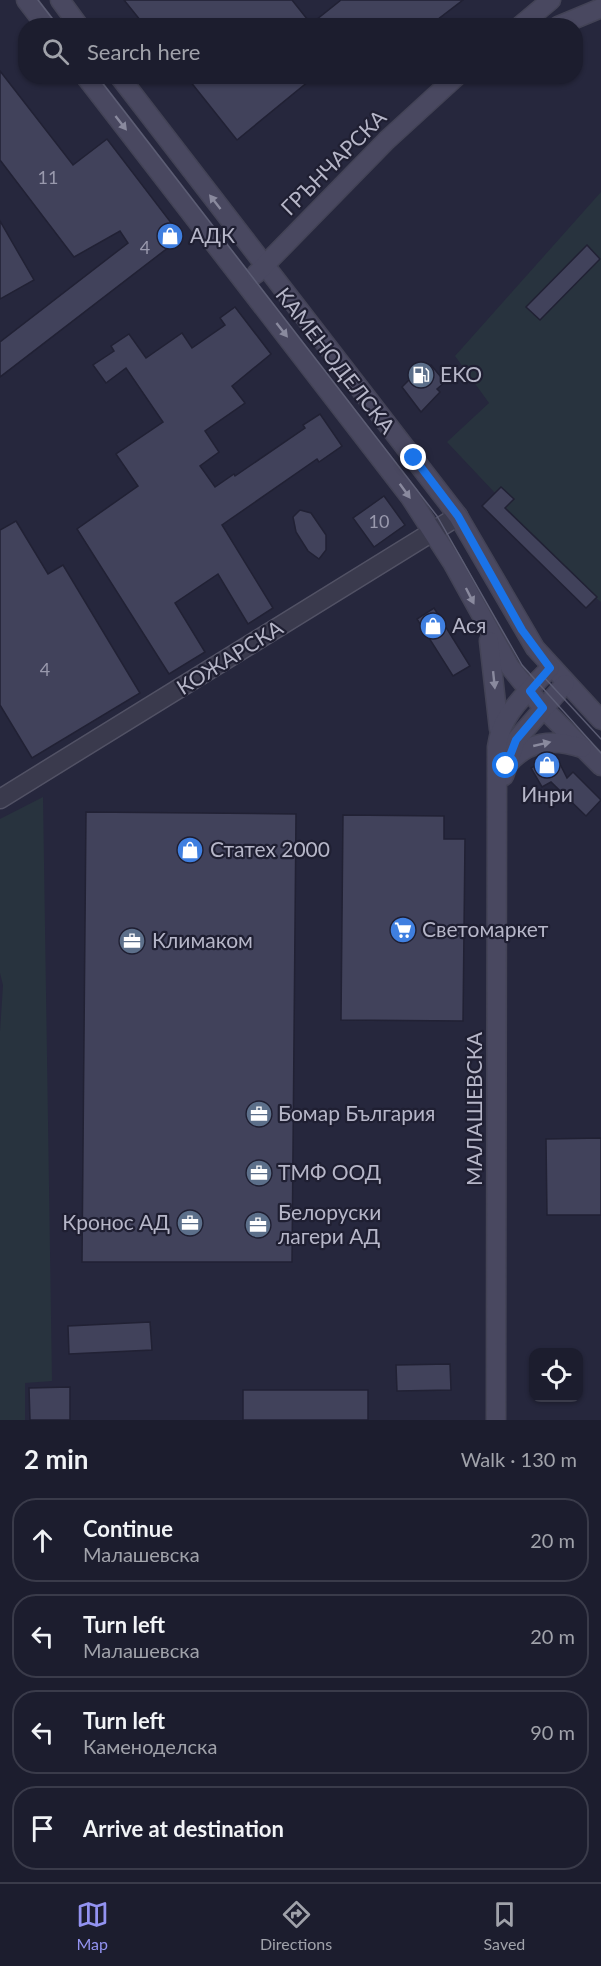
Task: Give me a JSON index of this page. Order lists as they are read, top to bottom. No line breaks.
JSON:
{"streets":{"street":["ГРЪНЧАРСКА","КАМЕНОДЕЛСКА","КОЖАРСКА","МАЛАШЕВСКА"]},"crossings":[["ГРЪНЧАРСКА","КАМЕНОДЕЛСКА"],["КАМЕНОДЕЛСКА","КОЖАРСКА"],["КАМЕНОДЕЛСКА","МАЛАШЕВСКА"]],"places":{"shop":["АДК","Ася","Инри","Статех 2000"],"fuel station":["EKO"],"supermarket":["Светомаркет"],"office":["Климаком","Бомар България","ТМФ ООД","Кронос АД","Белоруски лагери АД"]},"house_numbers":["11","4","10","4"],"page":{"search":"Search here","heading":["2 min","Walk · 130 m"],"list":[["Continue","Малашевска","20 m"],["Turn left","Малашевска","20 m"],["Turn left","Каменоделска","90 m"],"Arrive at destination"],"nav":["Map","Directions","Saved"]}}
